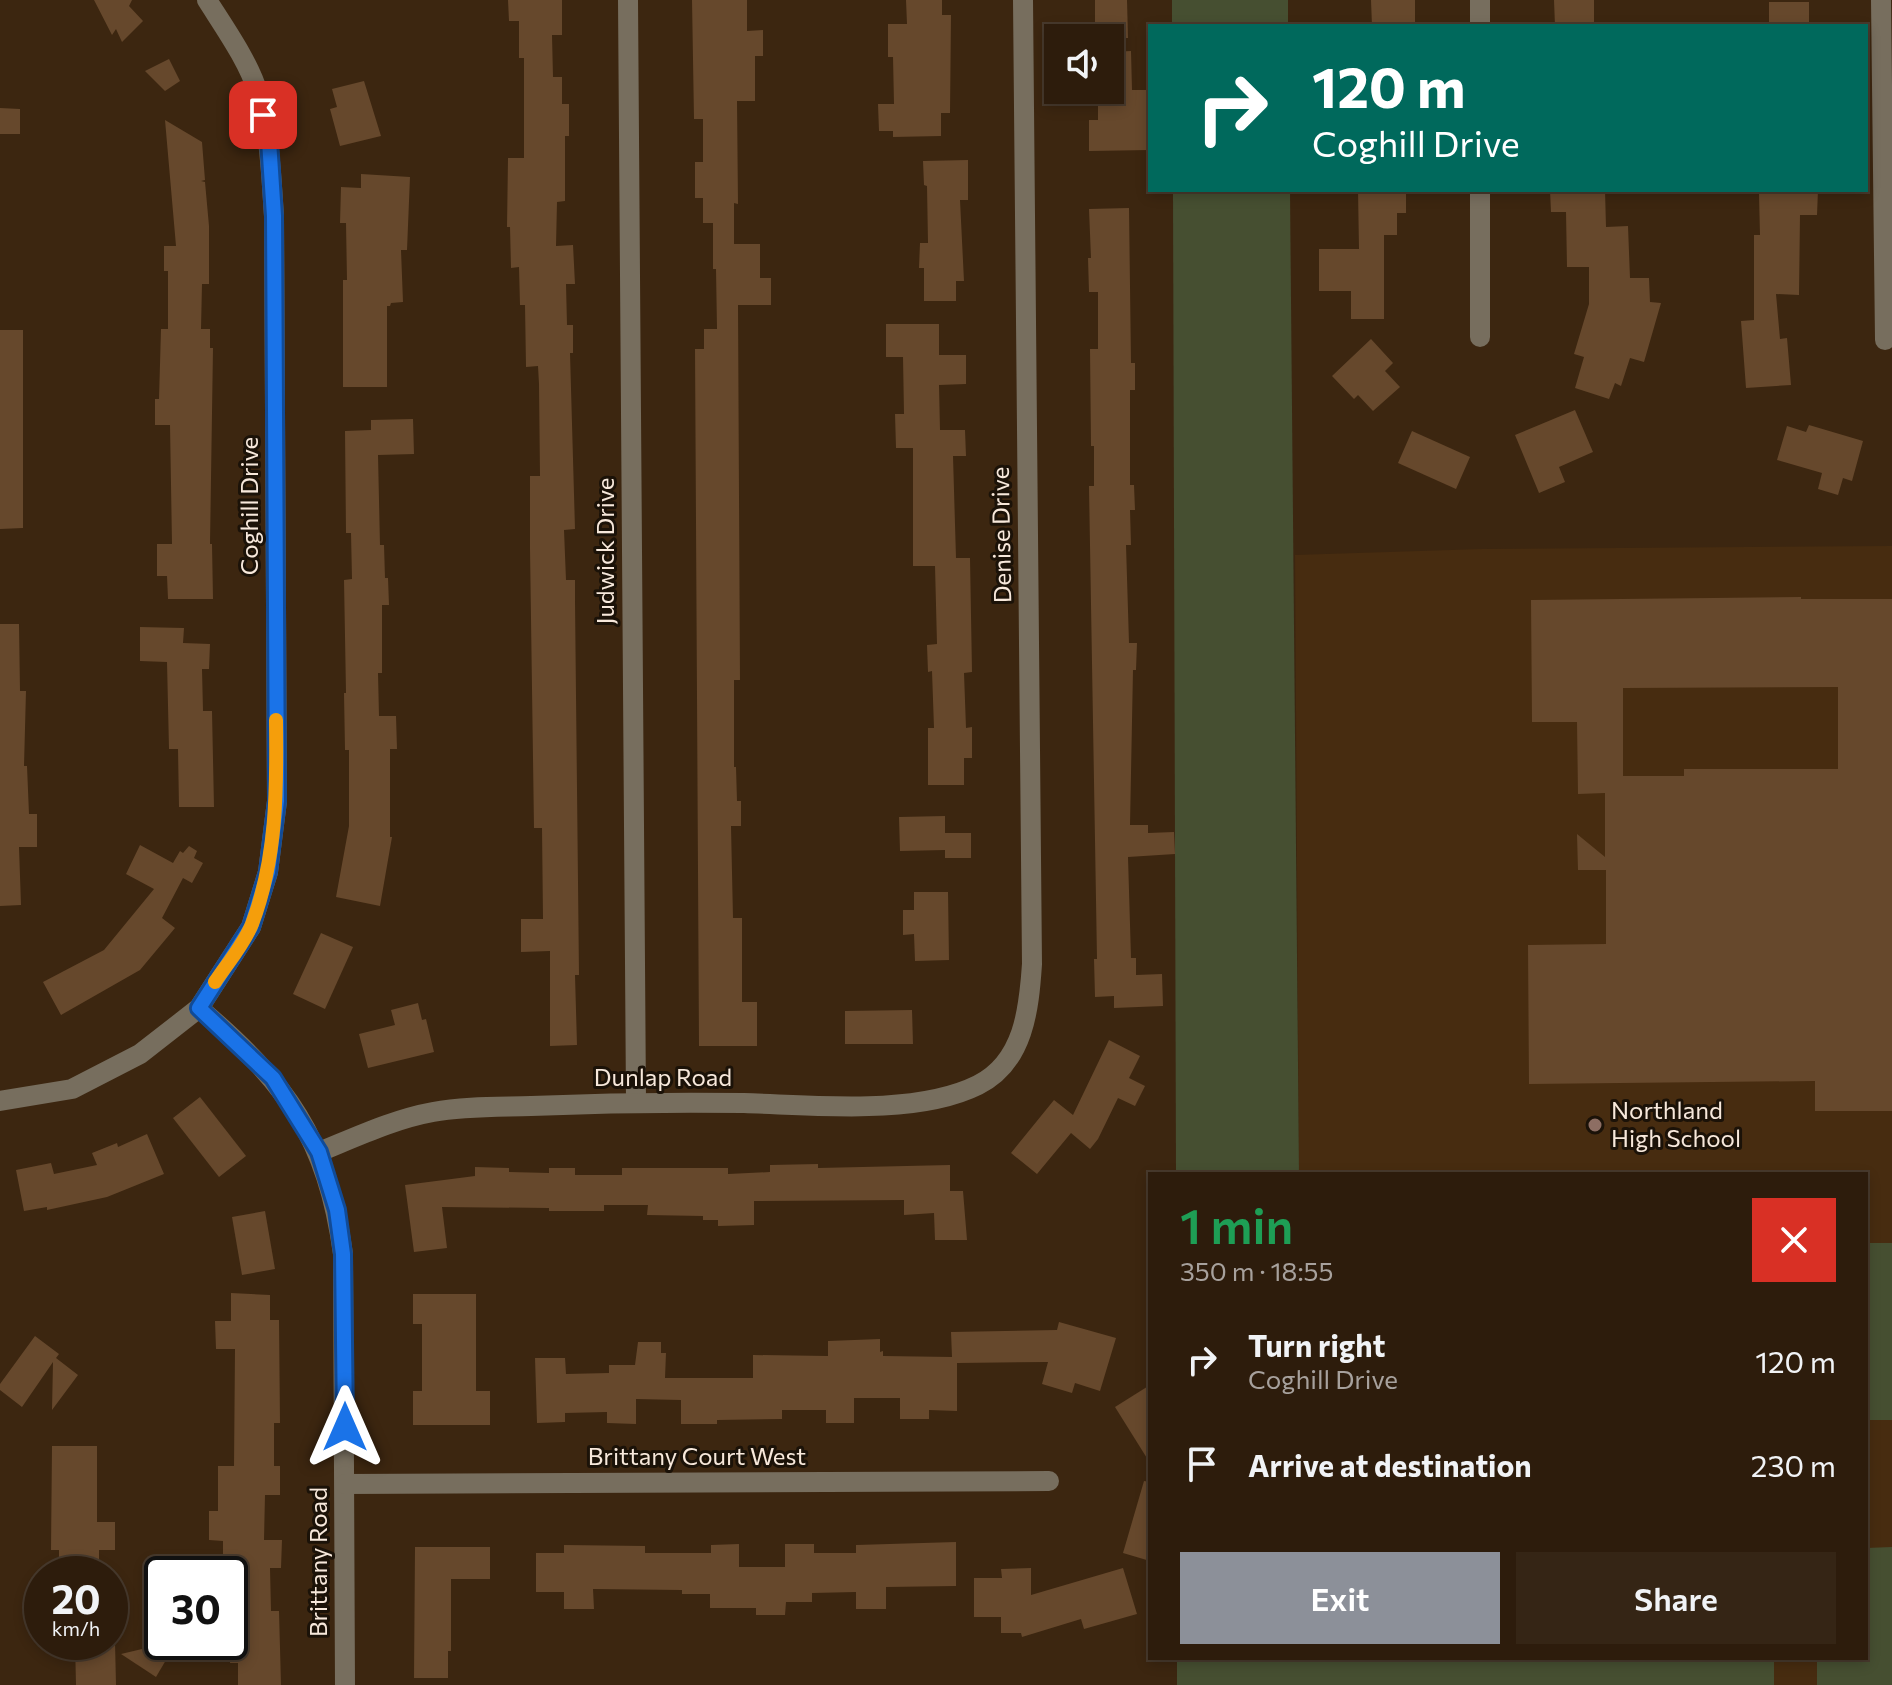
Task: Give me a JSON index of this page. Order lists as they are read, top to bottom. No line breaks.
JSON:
{"streets":{"street":["Coghill Drive","Denise Drive","Judwick Drive","Dunlap Road","Brittany Court West","Brittany Road"]},"crossings":[["Coghill Drive","Brittany Road"],["Denise Drive","Dunlap Road"],["Judwick Drive","Dunlap Road"],["Dunlap Road","Brittany Road"],["Brittany Court West","Brittany Road"]],"places":["Northland High School"],"page":{"turn":["120 m","Coghill Drive"],"heading":["1 min","350 m · 18:55"],"list":[{"name":"Turn right","note":"Coghill Drive","value":"120 m"},{"name":"Arrive at destination","value":"230 m"}],"buttons":["Exit","Share"],"speed":"20 km/h","limit":"30"}}
